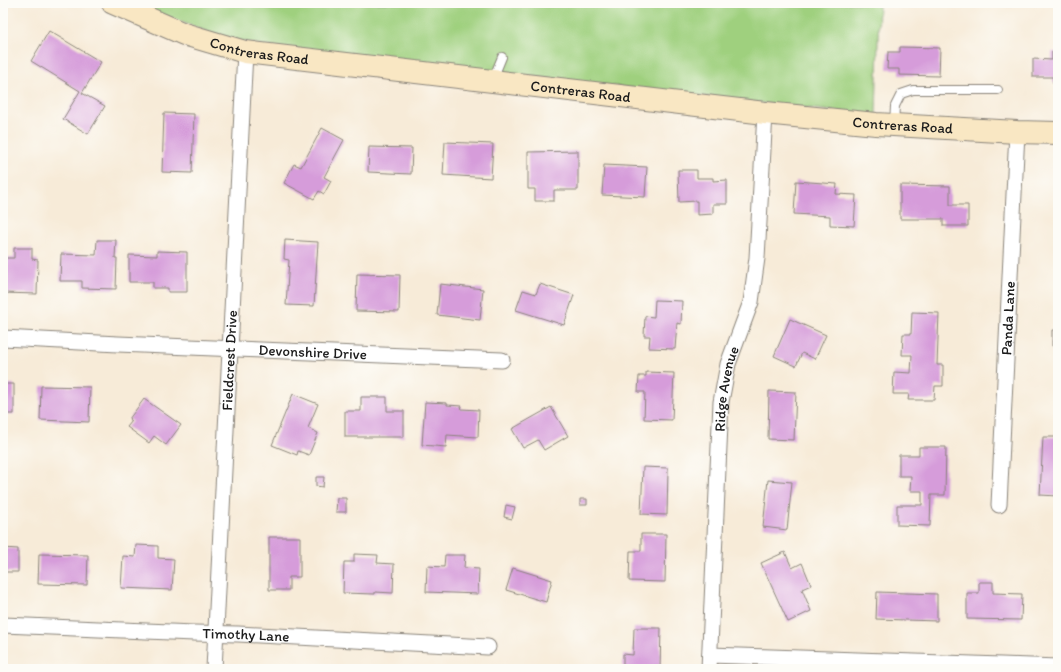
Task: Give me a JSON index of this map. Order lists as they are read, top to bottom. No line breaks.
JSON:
{"streets":{"street":["Contreras Road","Panda Lane","Devonshire Drive","Fieldcrest Drive","Ridge Avenue","Timothy Lane"]},"crossings":[["Contreras Road","Panda Lane"],["Contreras Road","Fieldcrest Drive"],["Contreras Road","Ridge Avenue"],["Devonshire Drive","Fieldcrest Drive"],["Fieldcrest Drive","Timothy Lane"]]}
